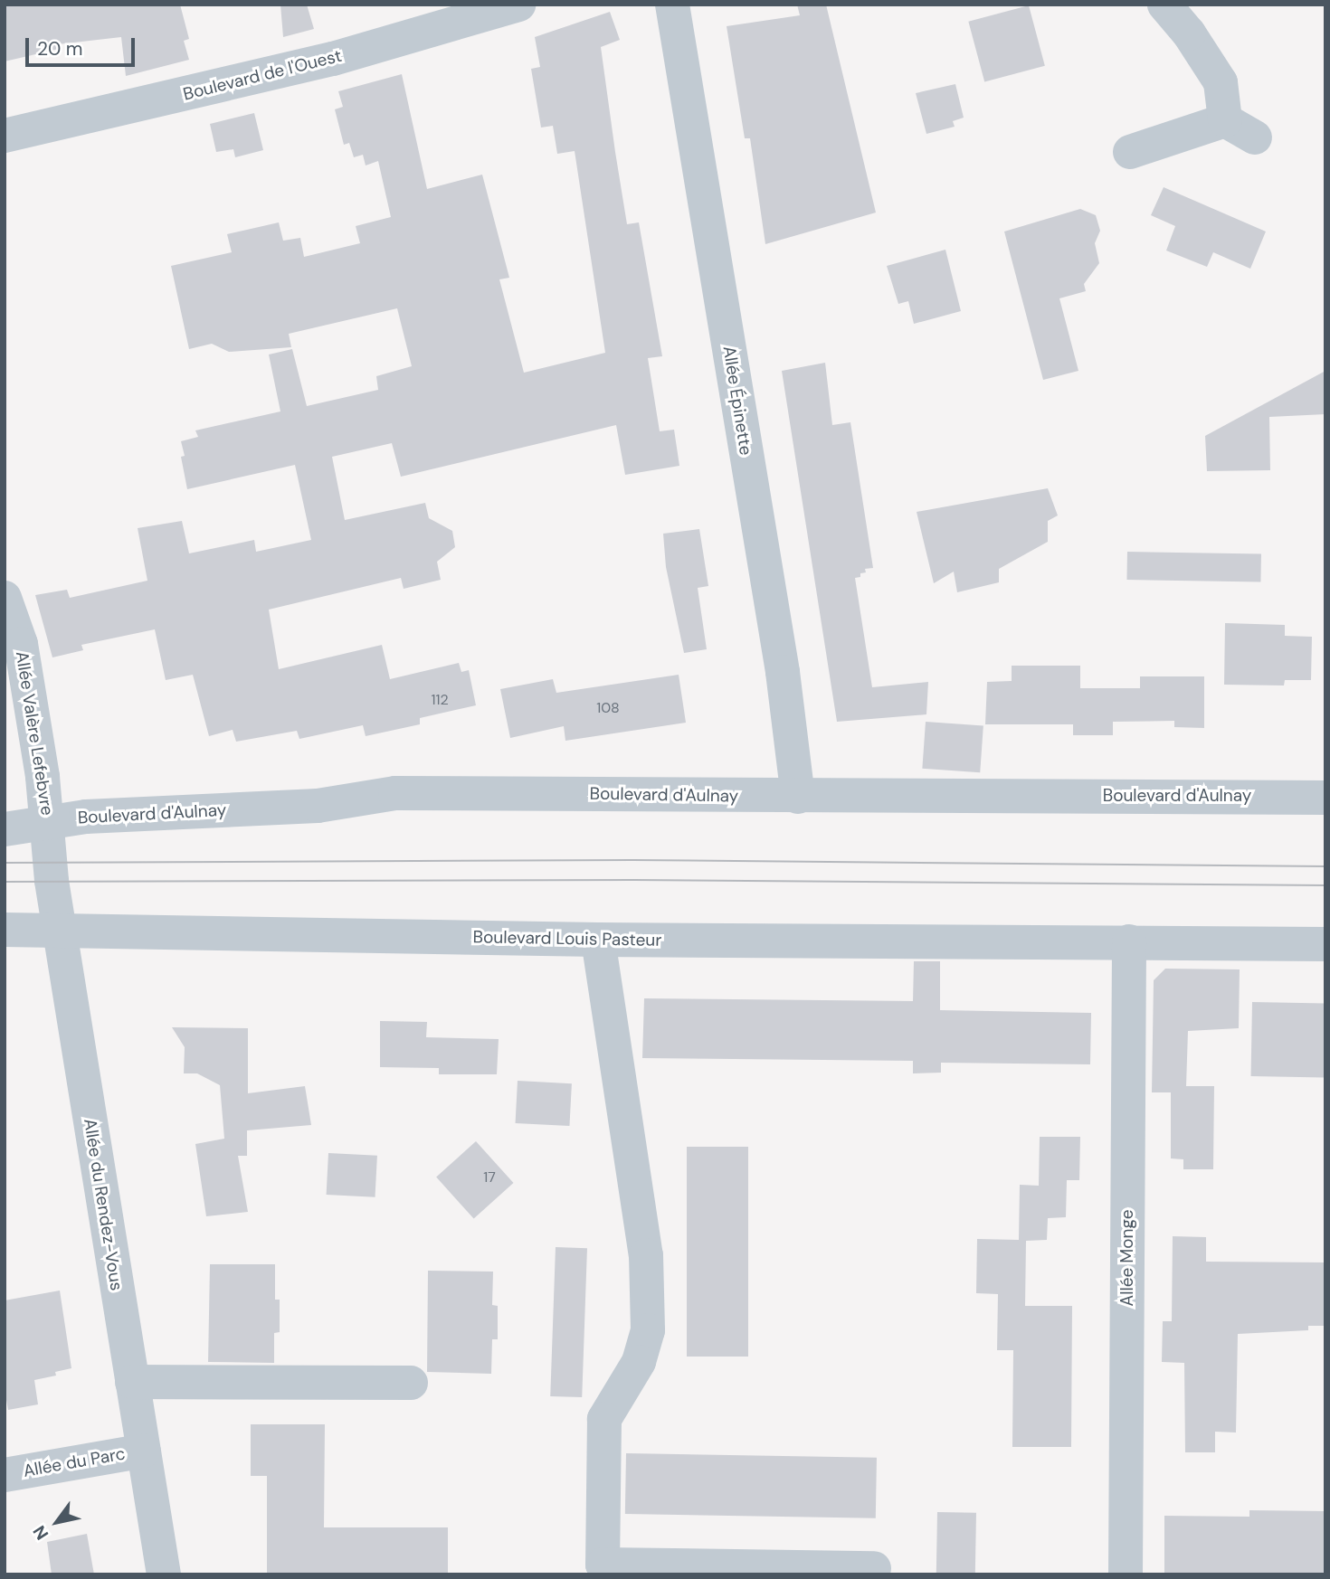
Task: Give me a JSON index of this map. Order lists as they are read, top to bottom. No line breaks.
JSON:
{"streets":{"street":["Boulevard de l'Ouest","Allée Épinette","Allée Valère Lefebvre","Boulevard d'Aulnay","Boulevard Louis Pasteur","Allée du Rendez-Vous","Allée Monge","Allée du Parc"]},"crossings":[["Allée Épinette","Boulevard d'Aulnay"],["Allée Valère Lefebvre","Boulevard d'Aulnay"],["Allée Valère Lefebvre","Allée du Rendez-Vous"],["Boulevard d'Aulnay","Allée du Rendez-Vous"],["Boulevard Louis Pasteur","Allée du Rendez-Vous"],["Boulevard Louis Pasteur","Allée Monge"],["Allée du Rendez-Vous","Allée du Parc"]],"house_numbers":["112","108","17"],"scale_bar":"20 m","north":"bottom left"}
